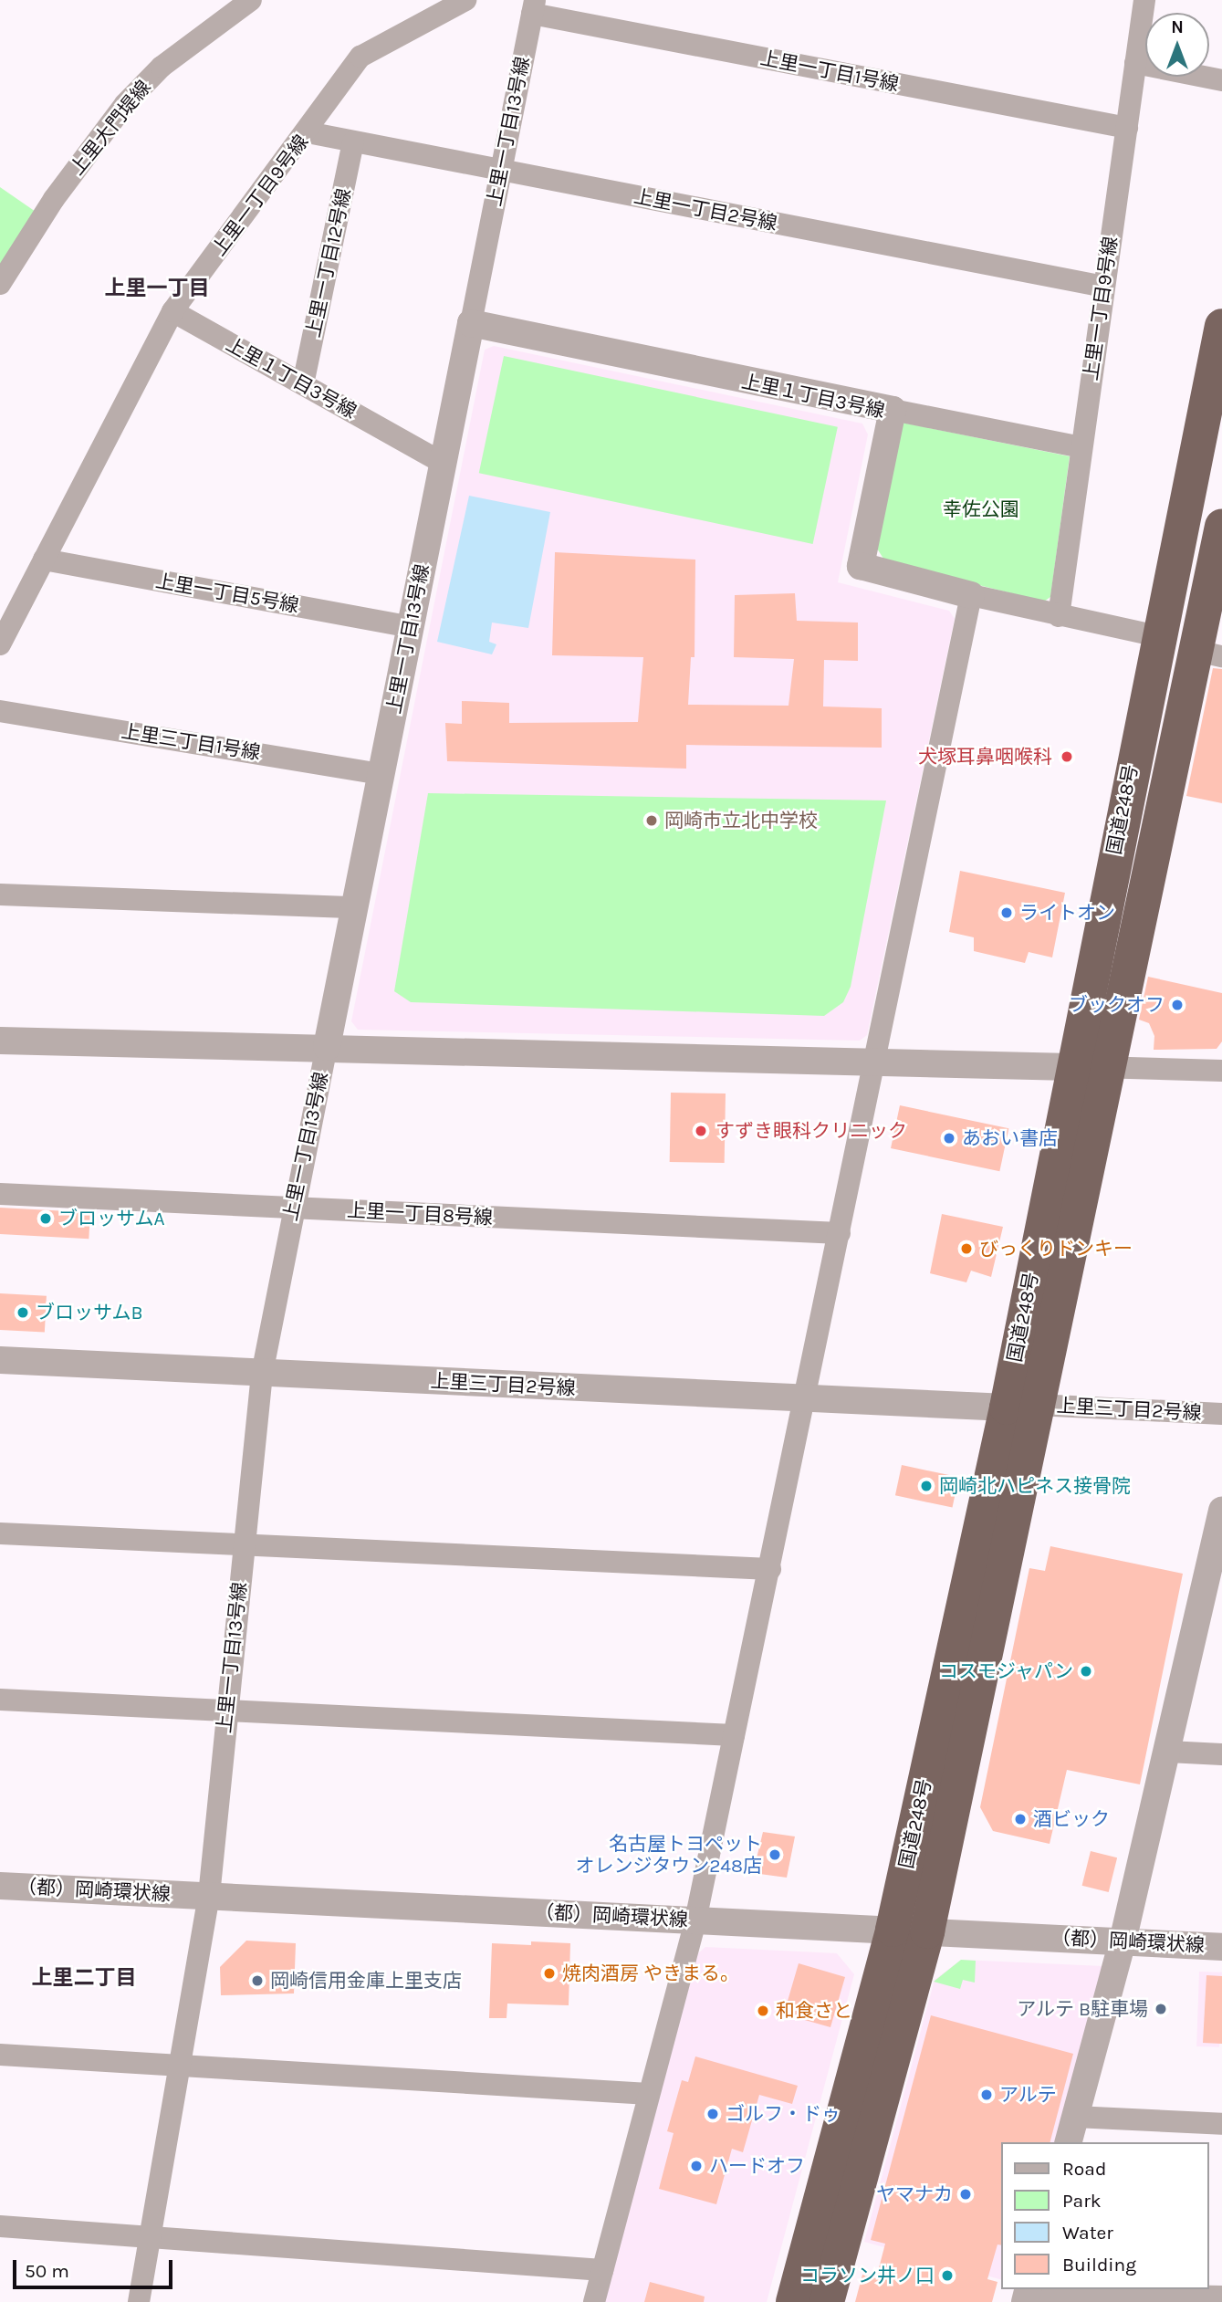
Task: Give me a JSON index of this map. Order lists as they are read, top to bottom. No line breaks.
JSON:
{"streets":{"highway":["国道248号"],"street":["上里一丁目1号線","上里大門堤線","上里一丁目13号線","上里一丁目9号線","上里一丁目2号線","上里一丁目12号線","上里１丁目3号線","上里一丁目5号線","上里三丁目1号線","上里一丁目8号線","上里三丁目2号線","（都）岡崎環状線"]},"crossings":[["上里一丁目1号線","上里一丁目13号線"],["上里一丁目1号線","上里一丁目9号線"],["上里一丁目13号線","上里一丁目2号線"],["上里一丁目13号線","上里１丁目3号線"],["上里一丁目13号線","上里一丁目5号線"],["上里一丁目13号線","上里三丁目1号線"],["上里一丁目13号線","上里一丁目8号線"],["上里一丁目13号線","上里三丁目2号線"],["上里一丁目13号線","（都）岡崎環状線"],["上里一丁目9号線","上里一丁目2号線"],["上里一丁目9号線","上里１丁目3号線"],["上里一丁目9号線","上里一丁目5号線"],["上里一丁目2号線","上里一丁目12号線"],["上里一丁目12号線","上里１丁目3号線"],["上里１丁目3号線","国道248号"],["国道248号","上里三丁目2号線"],["国道248号","（都）岡崎環状線"]],"districts":["上里一丁目","上里二丁目"],"parks":["幸佐公園"],"places":["犬塚耳鼻咽喉科","岡崎市立北中学校","ライトオン","ブックオフ","すずき眼科クリニック","あおい書店","ブロッサムA","びっくりドンキー","ブロッサムB","岡崎北ハピネス接骨院","コスモジャパン","酒ビック","名古屋トヨペット オレンジタウン248店","焼肉酒房 やきまる。","岡崎信用金庫上里支店","アルテ B駐車場","和食さと","アルテ","ゴルフ・ドゥ","ハードオフ","ヤマナカ","コラソン井ノ口"],"legend":["Road","Park","Water","Building"],"scale_bar":"50 m","north":"top"}
